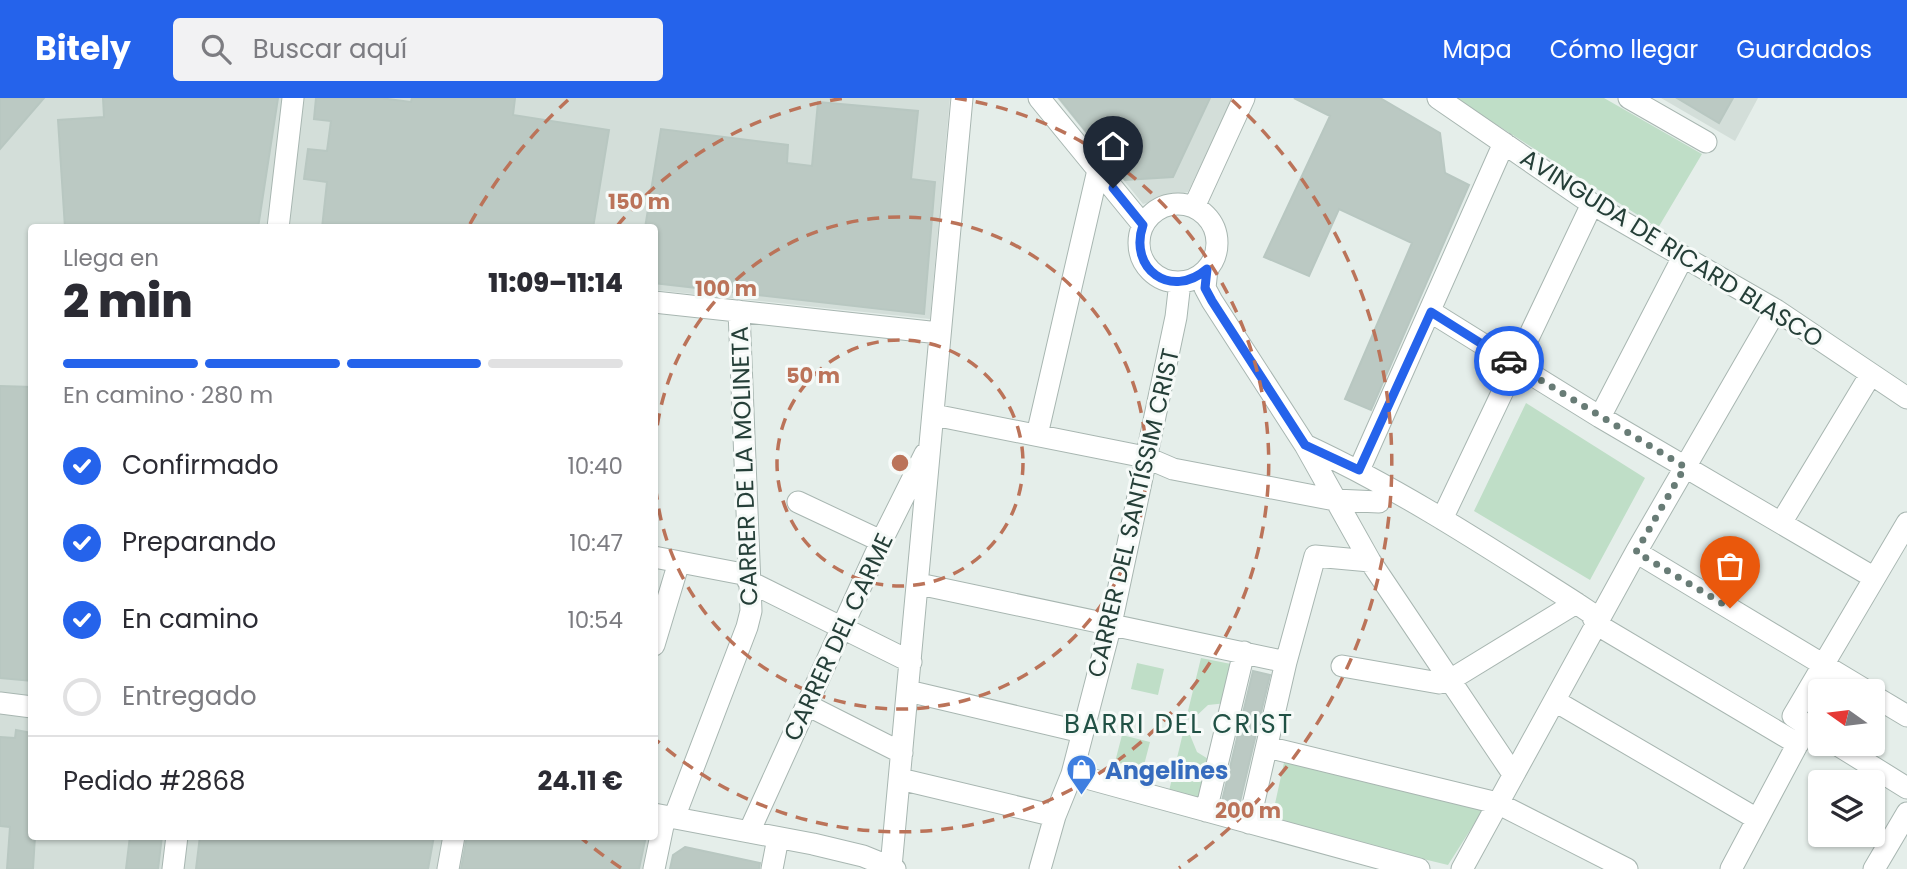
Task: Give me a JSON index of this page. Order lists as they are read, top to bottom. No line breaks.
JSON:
{"streets":{"street":["AVINGUDA DE RICARD BLASCO","CARRER DE LA MOLINETA","CARRER DEL SANTÍSSIM CRIST","CARRER DEL CARME"]},"districts":["BARRI DEL CRIST"],"places":{"shop":["Angelines"]},"north":"left","page":{"header":"Bitely","search":"Buscar aquí","nav":["Mapa","Cómo llegar","Guardados"],"heading":["2 min","Llega en","11:09–11:14"],"panel":["Pedido #2868","24.11 €"],"bar":"En camino · 280 m","list":[["Confirmado","10:40"],["Preparando","10:47"],["En camino","10:54"],"Entregado"]},"rings":["150 m","100 m","50 m","200 m"]}
